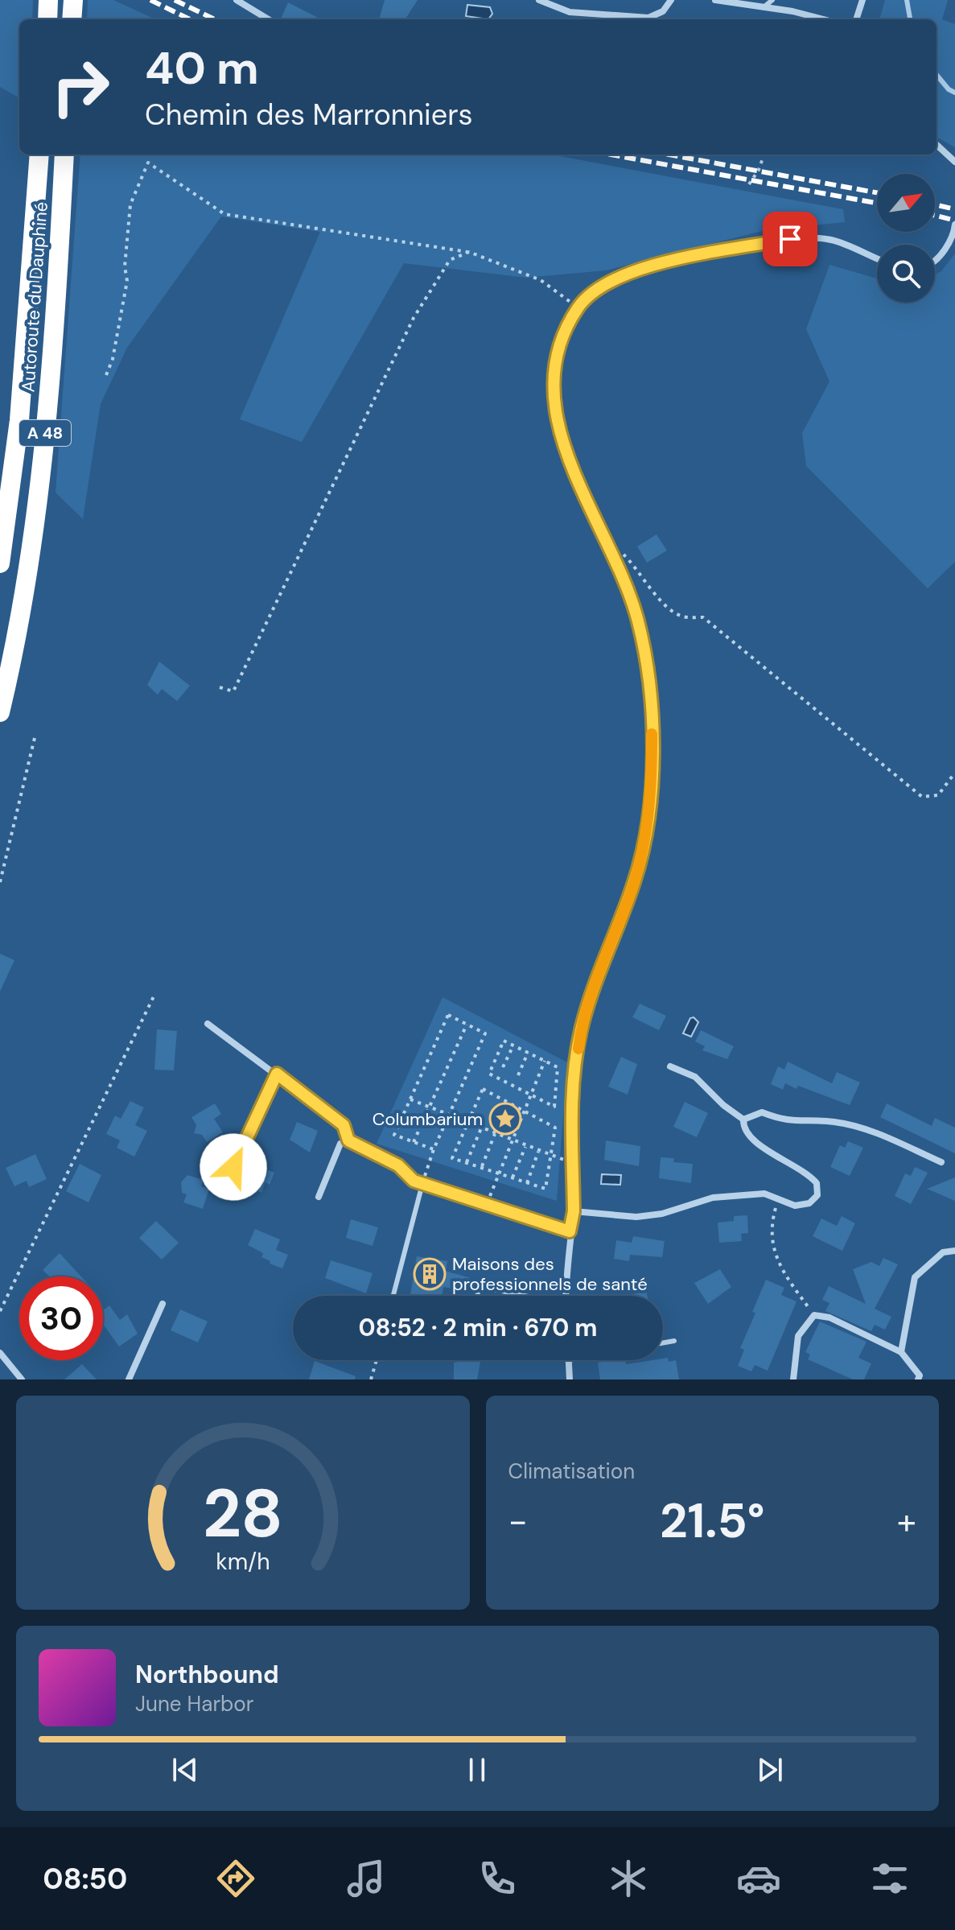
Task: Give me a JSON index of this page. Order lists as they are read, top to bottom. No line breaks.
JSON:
{"streets":{"highway":["Autoroute du Dauphiné","A 48"]},"places":{"place":["Columbarium"],"building":["Maisons des professionnels de santé"]},"north":"top right","page":{"turn":["40 m","Chemin des Marronniers"],"limit":"30","trip":"08:52 · 2 min · 670 m","tile":"Climatisation","heat":["−","21.5°","+"],"song":["Northbound","June Harbor"],"tabs":"08:50","gauge":["28","km/h"]}}
